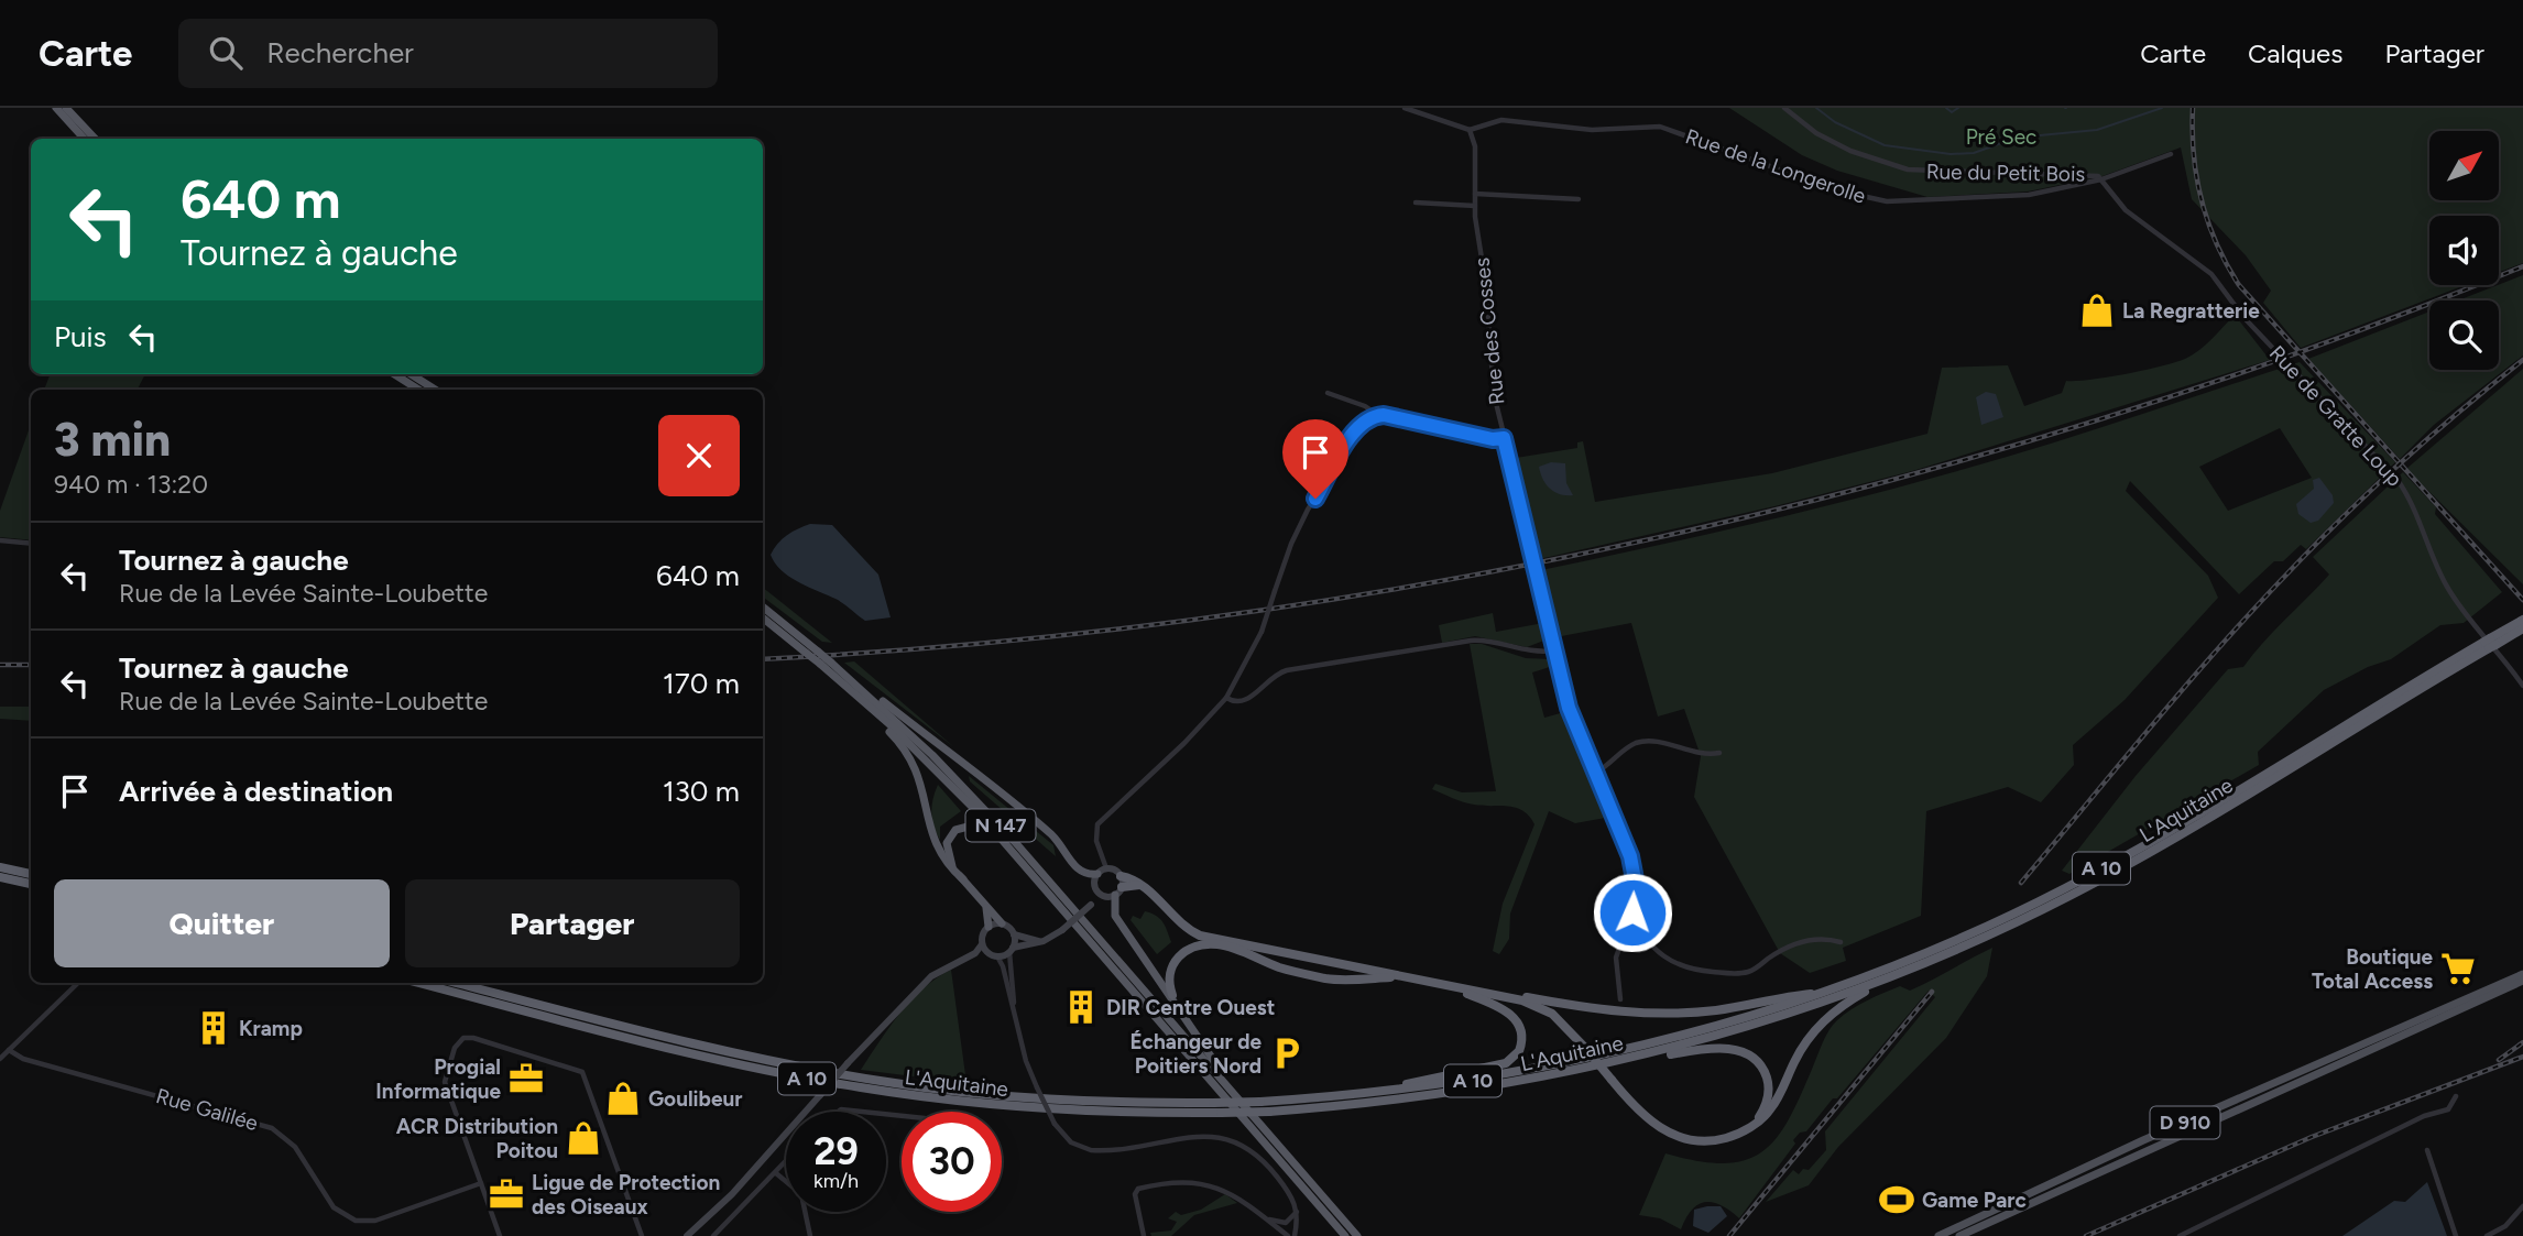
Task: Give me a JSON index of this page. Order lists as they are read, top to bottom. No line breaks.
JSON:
{"streets":{"highway":["L'Aquitaine","N 147","A 10"],"main road":["D 910"],"street":["Rue de la Longerolle","Rue du Petit Bois","Rue des Cosses","Rue de Gratte Loup","Rue Galilée"]},"crossings":[["Rue de la Longerolle","Rue du Petit Bois"],["Rue de la Longerolle","Rue des Cosses"],["Rue de la Longerolle","Rue de Gratte Loup"],["Rue du Petit Bois","Rue de Gratte Loup"]],"parks":["Pré Sec"],"places":{"shop":["La Regratterie","Goulibeur","ACR Distribution Poitou"],"supermarket":["Boutique Total Access"],"building":["DIR Centre Ouest","Kramp"],"parking":["Échangeur de Poitiers Nord"],"office":["Progial Informatique","Ligue de Protection des Oiseaux"],"sports":["Game Parc"]},"north":"top right","page":{"header":"Carte","search":"Rechercher","nav":["Carte","Calques","Partager"],"turn":["640 m","Tournez à gauche"],"then":"Puis","heading":["3 min","940 m · 13:20"],"list":[{"name":"Tournez à gauche","note":"Rue de la Levée Sainte-Loubette","value":"640 m"},{"name":"Tournez à gauche","note":"Rue de la Levée Sainte-Loubette","value":"170 m"},{"name":"Arrivée à destination","value":"130 m"}],"buttons":["Quitter","Partager"],"speed":"29 km/h","limit":"30"}}
